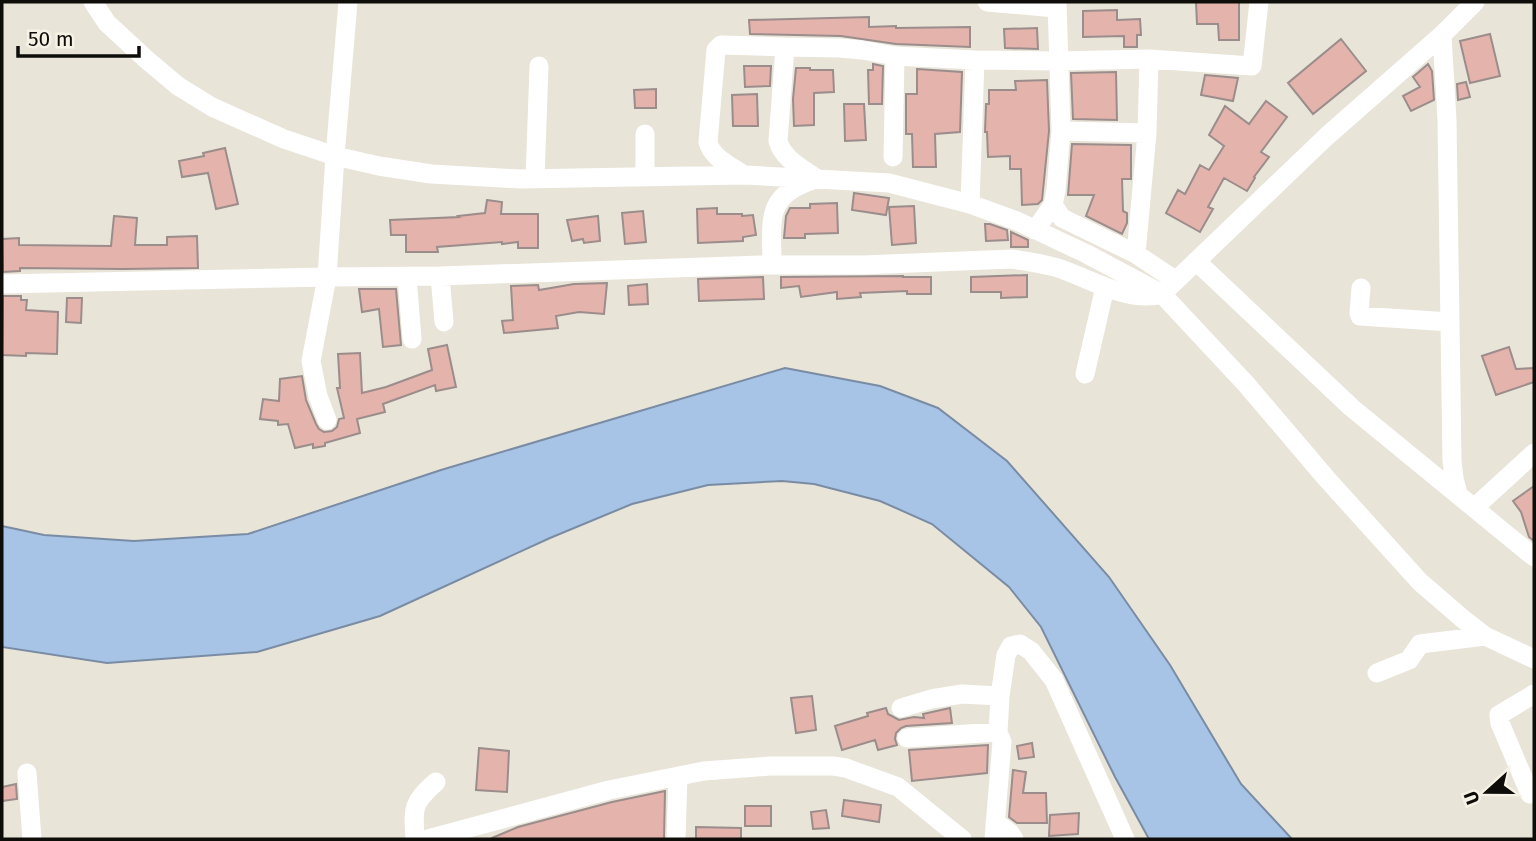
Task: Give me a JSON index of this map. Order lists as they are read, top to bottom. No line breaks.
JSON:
{"scale_bar":"50 m","north":"left"}
